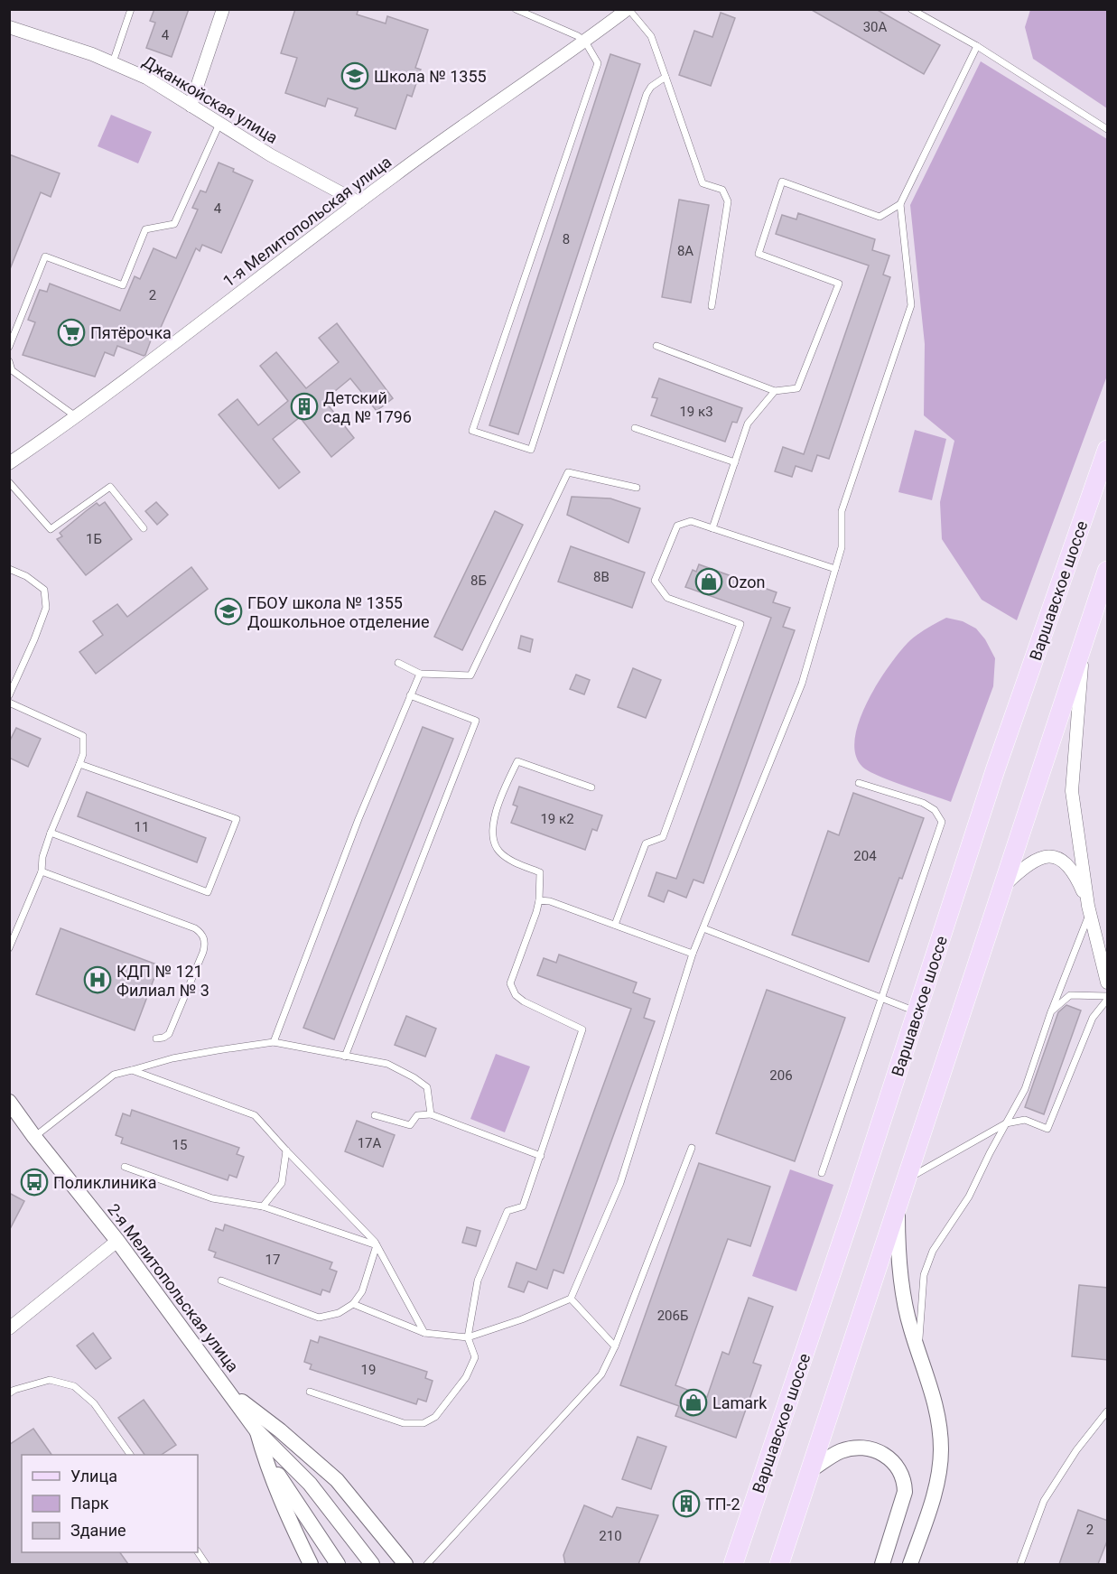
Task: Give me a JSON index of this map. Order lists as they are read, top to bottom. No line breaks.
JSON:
{"streets":{"main road":["Варшавское шоссе"],"street":["Джанкойская улица","1-я Мелитопольская улица","2-я Мелитопольская улица"]},"crossings":[["Джанкойская улица","1-я Мелитопольская улица"]],"places":{"school or university":["Школа № 1355","ГБОУ школа № 1355 Дошкольное отделение"],"supermarket":["Пятёрочка"],"building":["Детский сад № 1796","ТП-2"],"shop":["Ozon","Lamark"],"hospital":["КДП № 121 Филиал № 3"],"bus stop":["Поликлиника"]},"house_numbers":["30А","4","4","8","8А","2","19 к3","1Б","8В","8Б","19 к2","11","204","206","17А","15","17","206Б","19","2","210"],"legend":["Улица","Парк","Здание"]}
